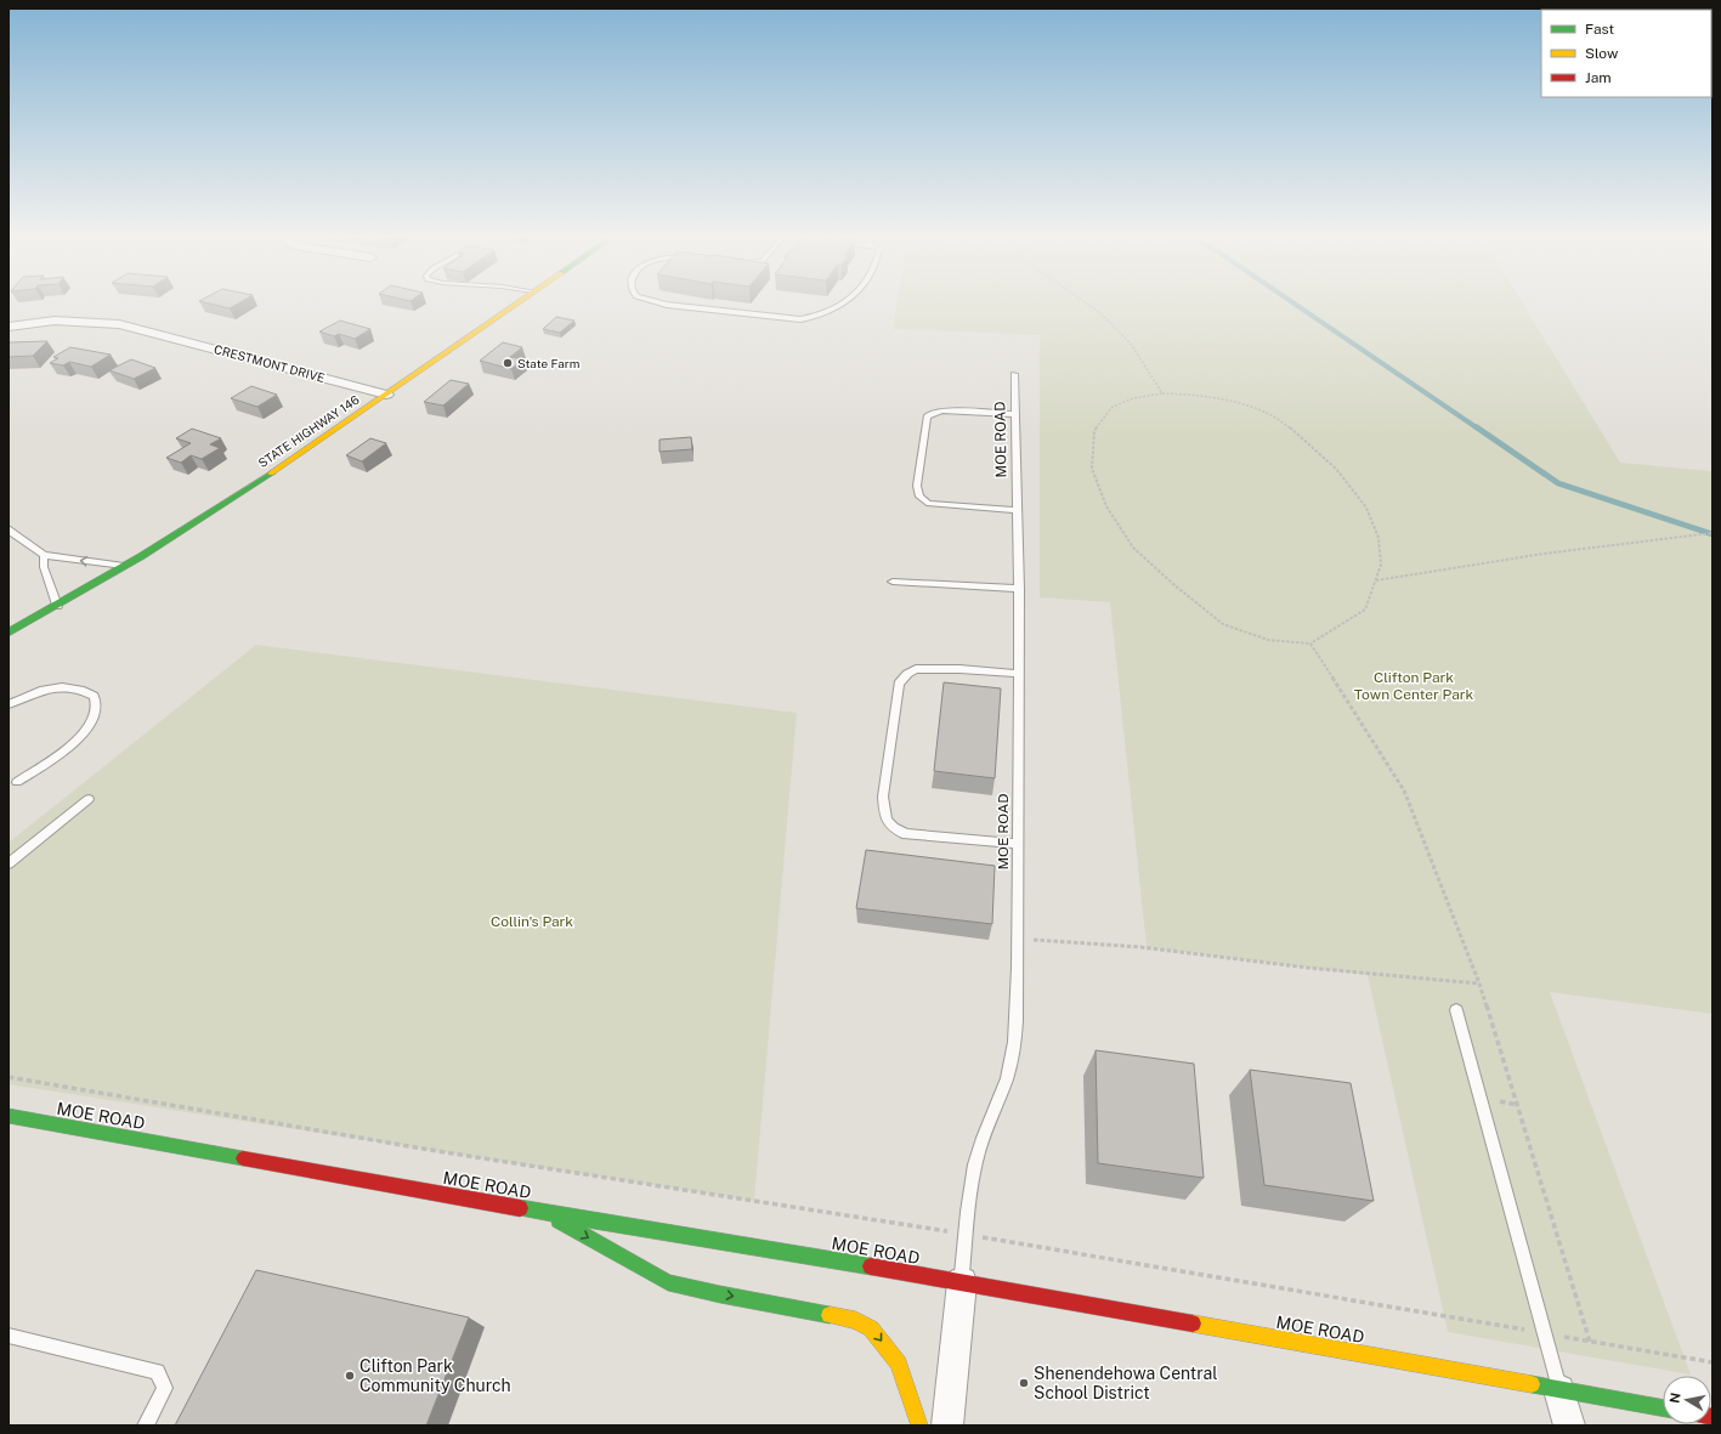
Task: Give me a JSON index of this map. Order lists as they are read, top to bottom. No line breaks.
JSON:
{"streets":{"street":["CRESTMONT DRIVE","STATE HIGHWAY 146","MOE ROAD"]},"crossings":[["CRESTMONT DRIVE","STATE HIGHWAY 146"]],"parks":["Clifton Park Town Center Park","Collin's Park"],"places":["State Farm","Clifton Park Community Church","Shenendehowa Central School District"],"legend":["Fast","Slow","Jam"],"north":"left"}
